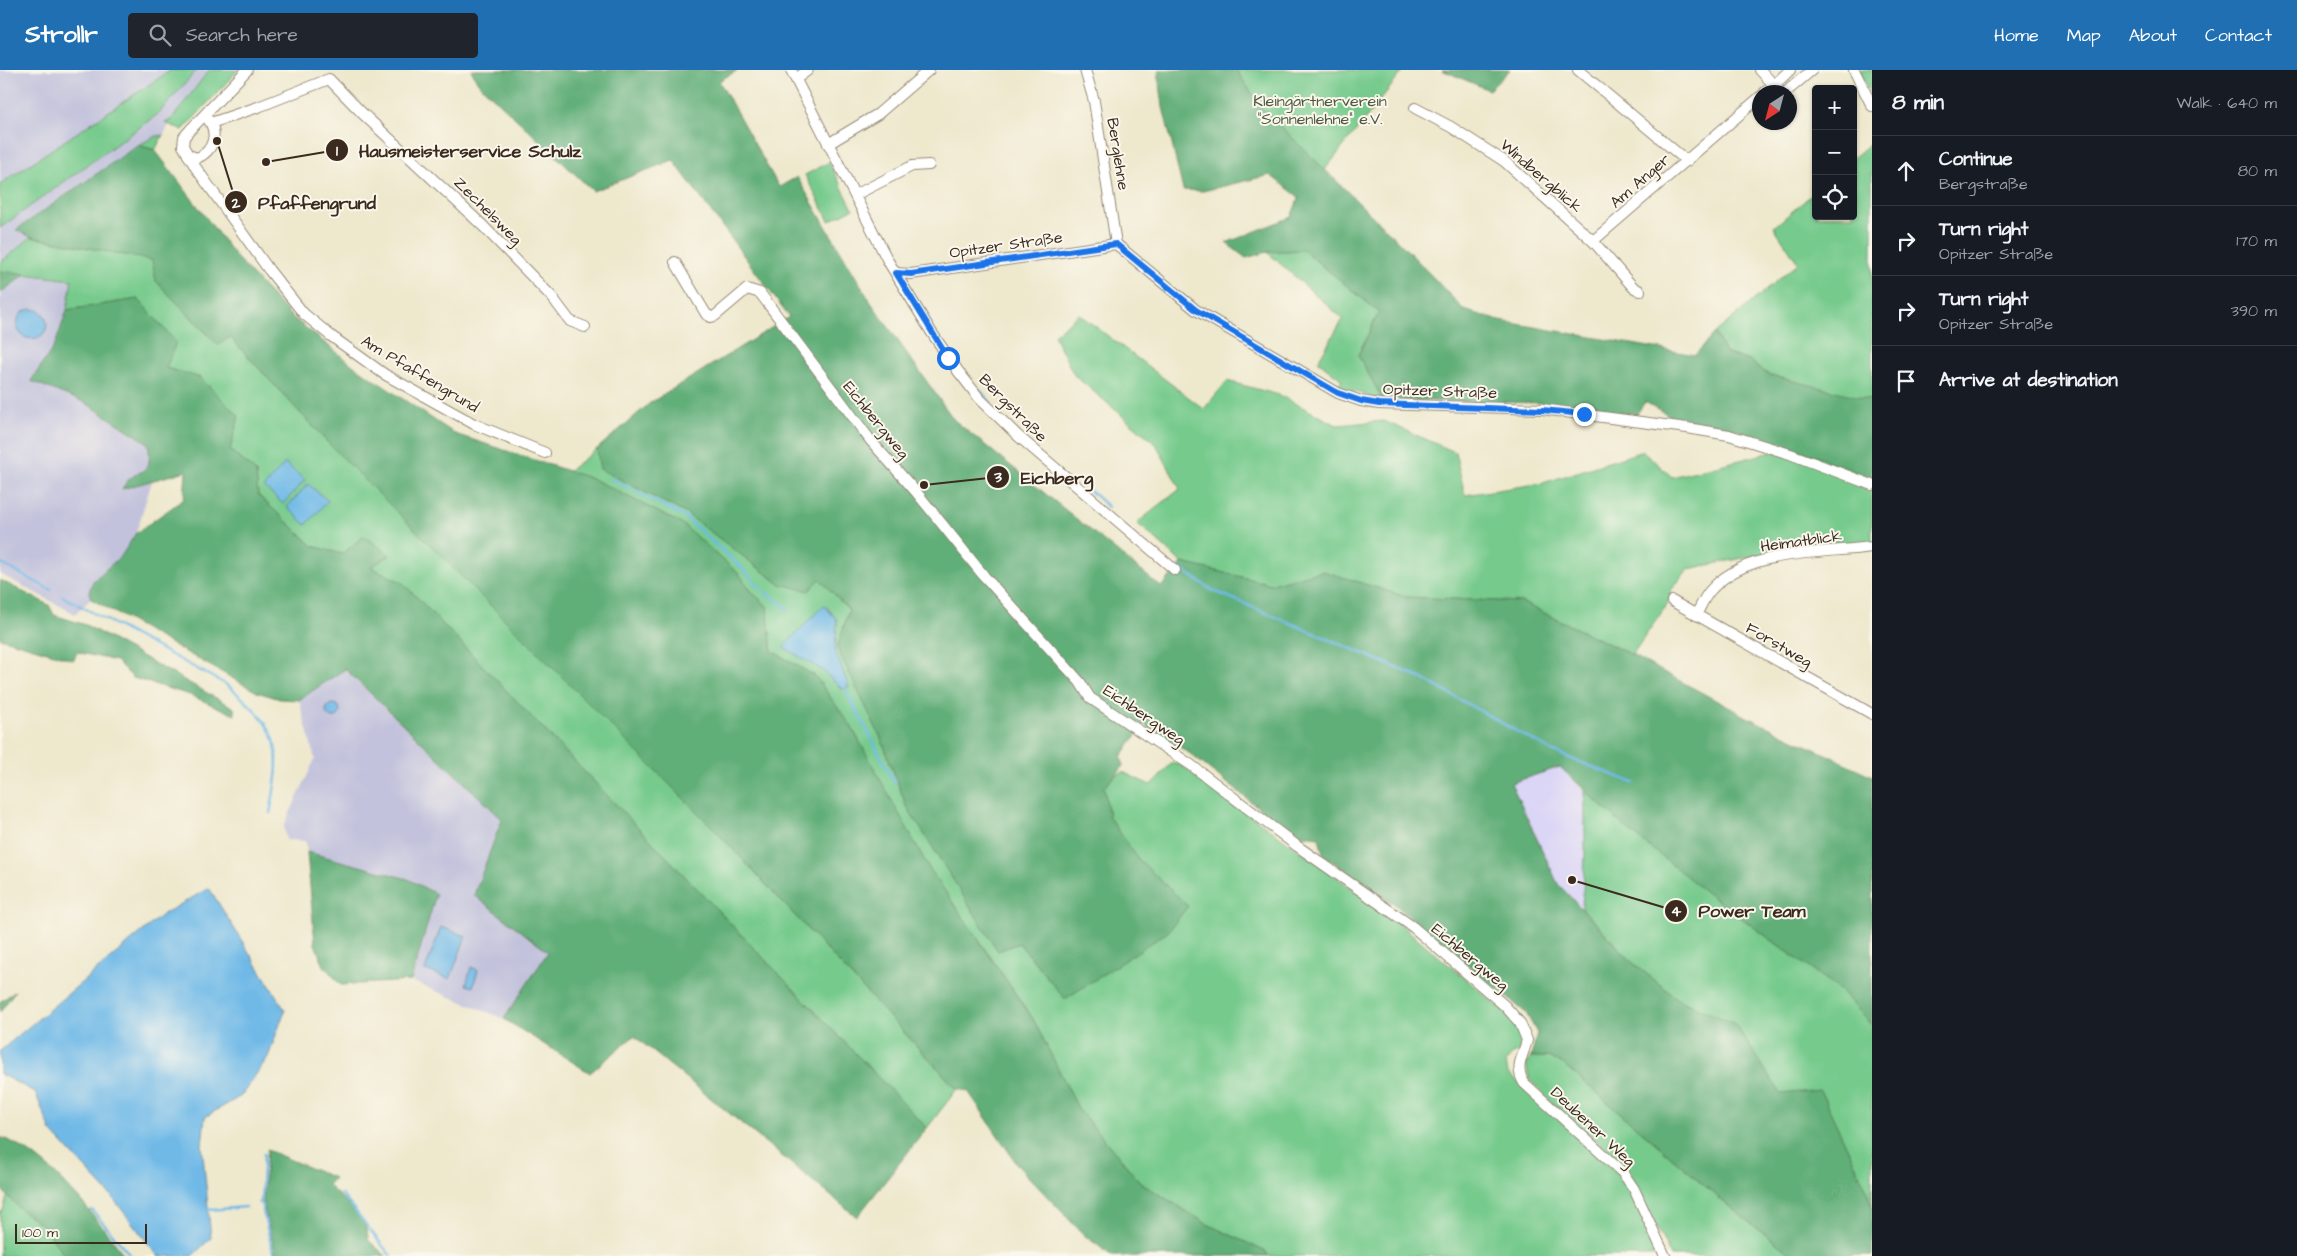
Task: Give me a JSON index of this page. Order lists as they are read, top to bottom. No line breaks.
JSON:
{"streets":{"street":["Berglehne","Windbergblick","Am Anger","Zechelsweg","Opitzer Straße","Am Pfaffengrund","Bergstraße","Eichbergweg","Heimatblick","Forstweg","Deubener Weg"]},"crossings":[["Berglehne","Opitzer Straße"],["Windbergblick","Am Anger"],["Opitzer Straße","Bergstraße"],["Eichbergweg","Deubener Weg"],["Heimatblick","Forstweg"]],"parks":["Kleingärtnerverein \"Sonnenlehne\" e.V."],"places":["Pfaffengrund","Hausmeisterservice Schulz","Eichberg","Power Team"],"scale_bar":"100 m","north":"bottom left","page":{"header":"Strollr","search":"Search here","nav":["Home","Map","About","Contact"],"heading":["8 min","Walk · 640 m"],"map_buttons":["+","−"],"list":[["Continue","Bergstraße","80 m"],["Turn right","Opitzer Straße","170 m"],["Turn right","Opitzer Straße","390 m"],"Arrive at destination"],"scale":"100 m"}}
